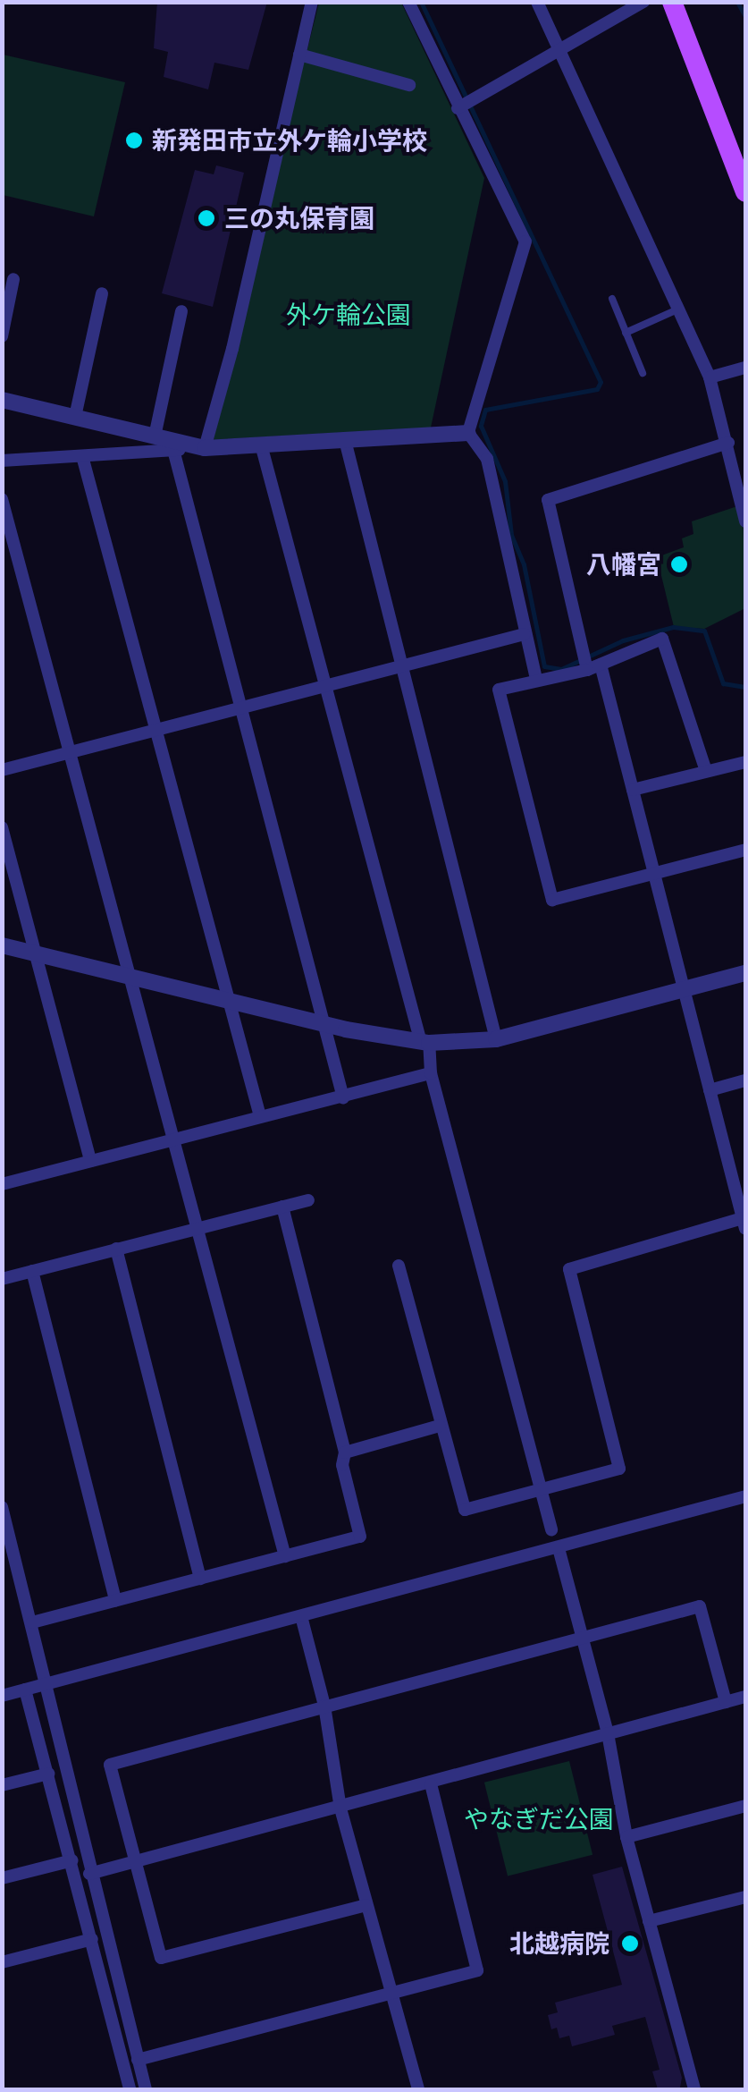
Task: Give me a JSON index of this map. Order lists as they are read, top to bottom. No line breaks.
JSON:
{"parks":["外ケ輪公園","やなぎだ公園"],"places":["新発田市立外ケ輪小学校","三の丸保育園","八幡宮","北越病院"]}
